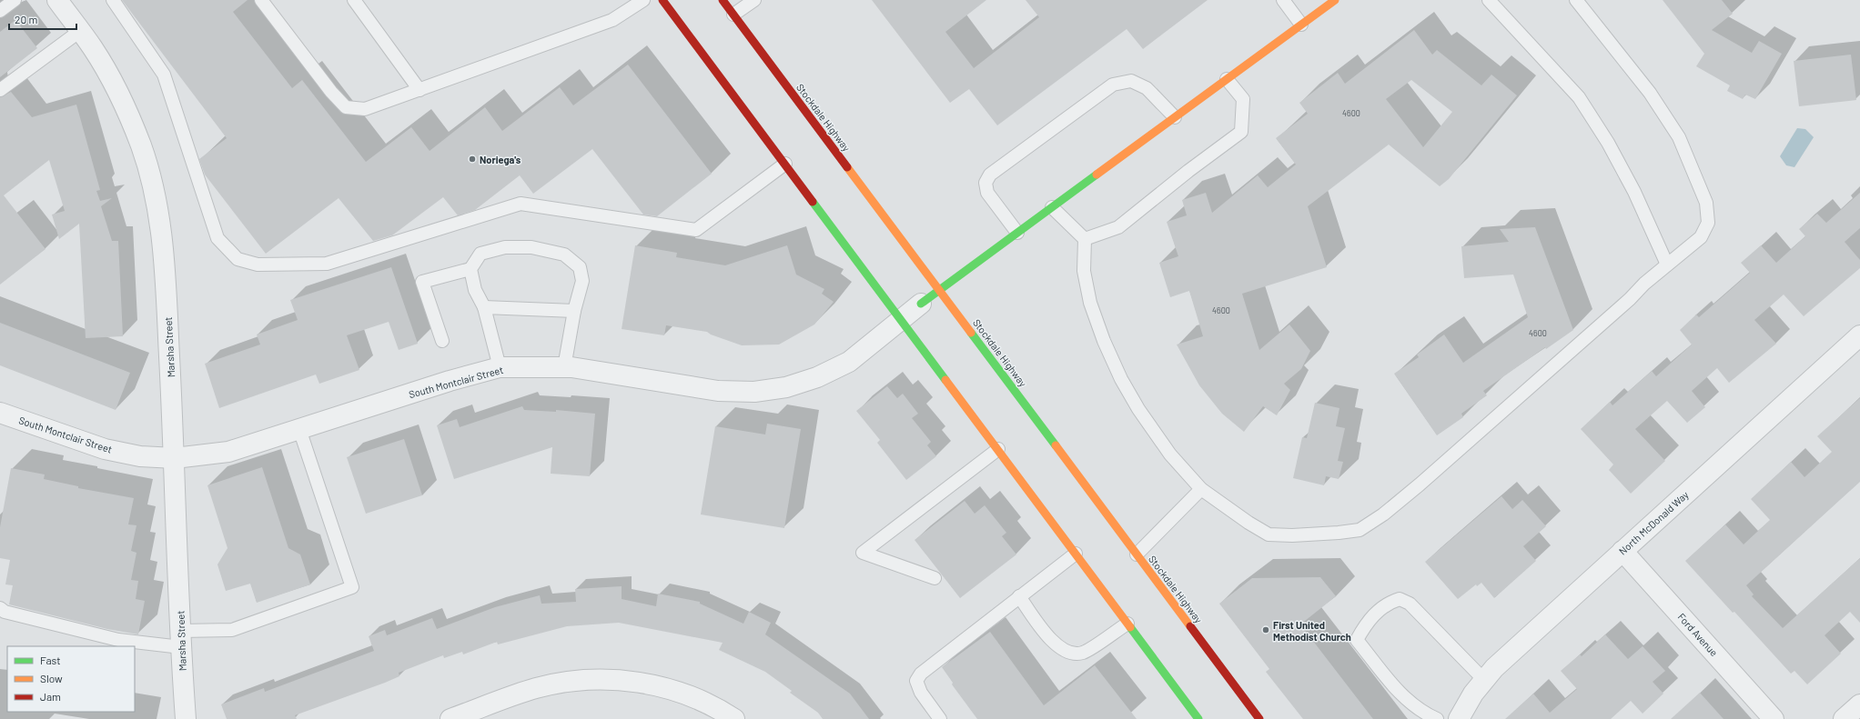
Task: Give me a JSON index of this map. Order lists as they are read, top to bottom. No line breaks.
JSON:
{"streets":{"main road":["Stockdale Highway"],"street":["Marsha Street","South Montclair Street","North McDonald Way","Ford Avenue"]},"crossings":[["Marsha Street","South Montclair Street"],["North McDonald Way","Ford Avenue"]],"places":["Noriega's","First United Methodist Church"],"house_numbers":["4600","4600","4600"],"legend":["Fast","Slow","Jam"],"scale_bar":"20 m"}
